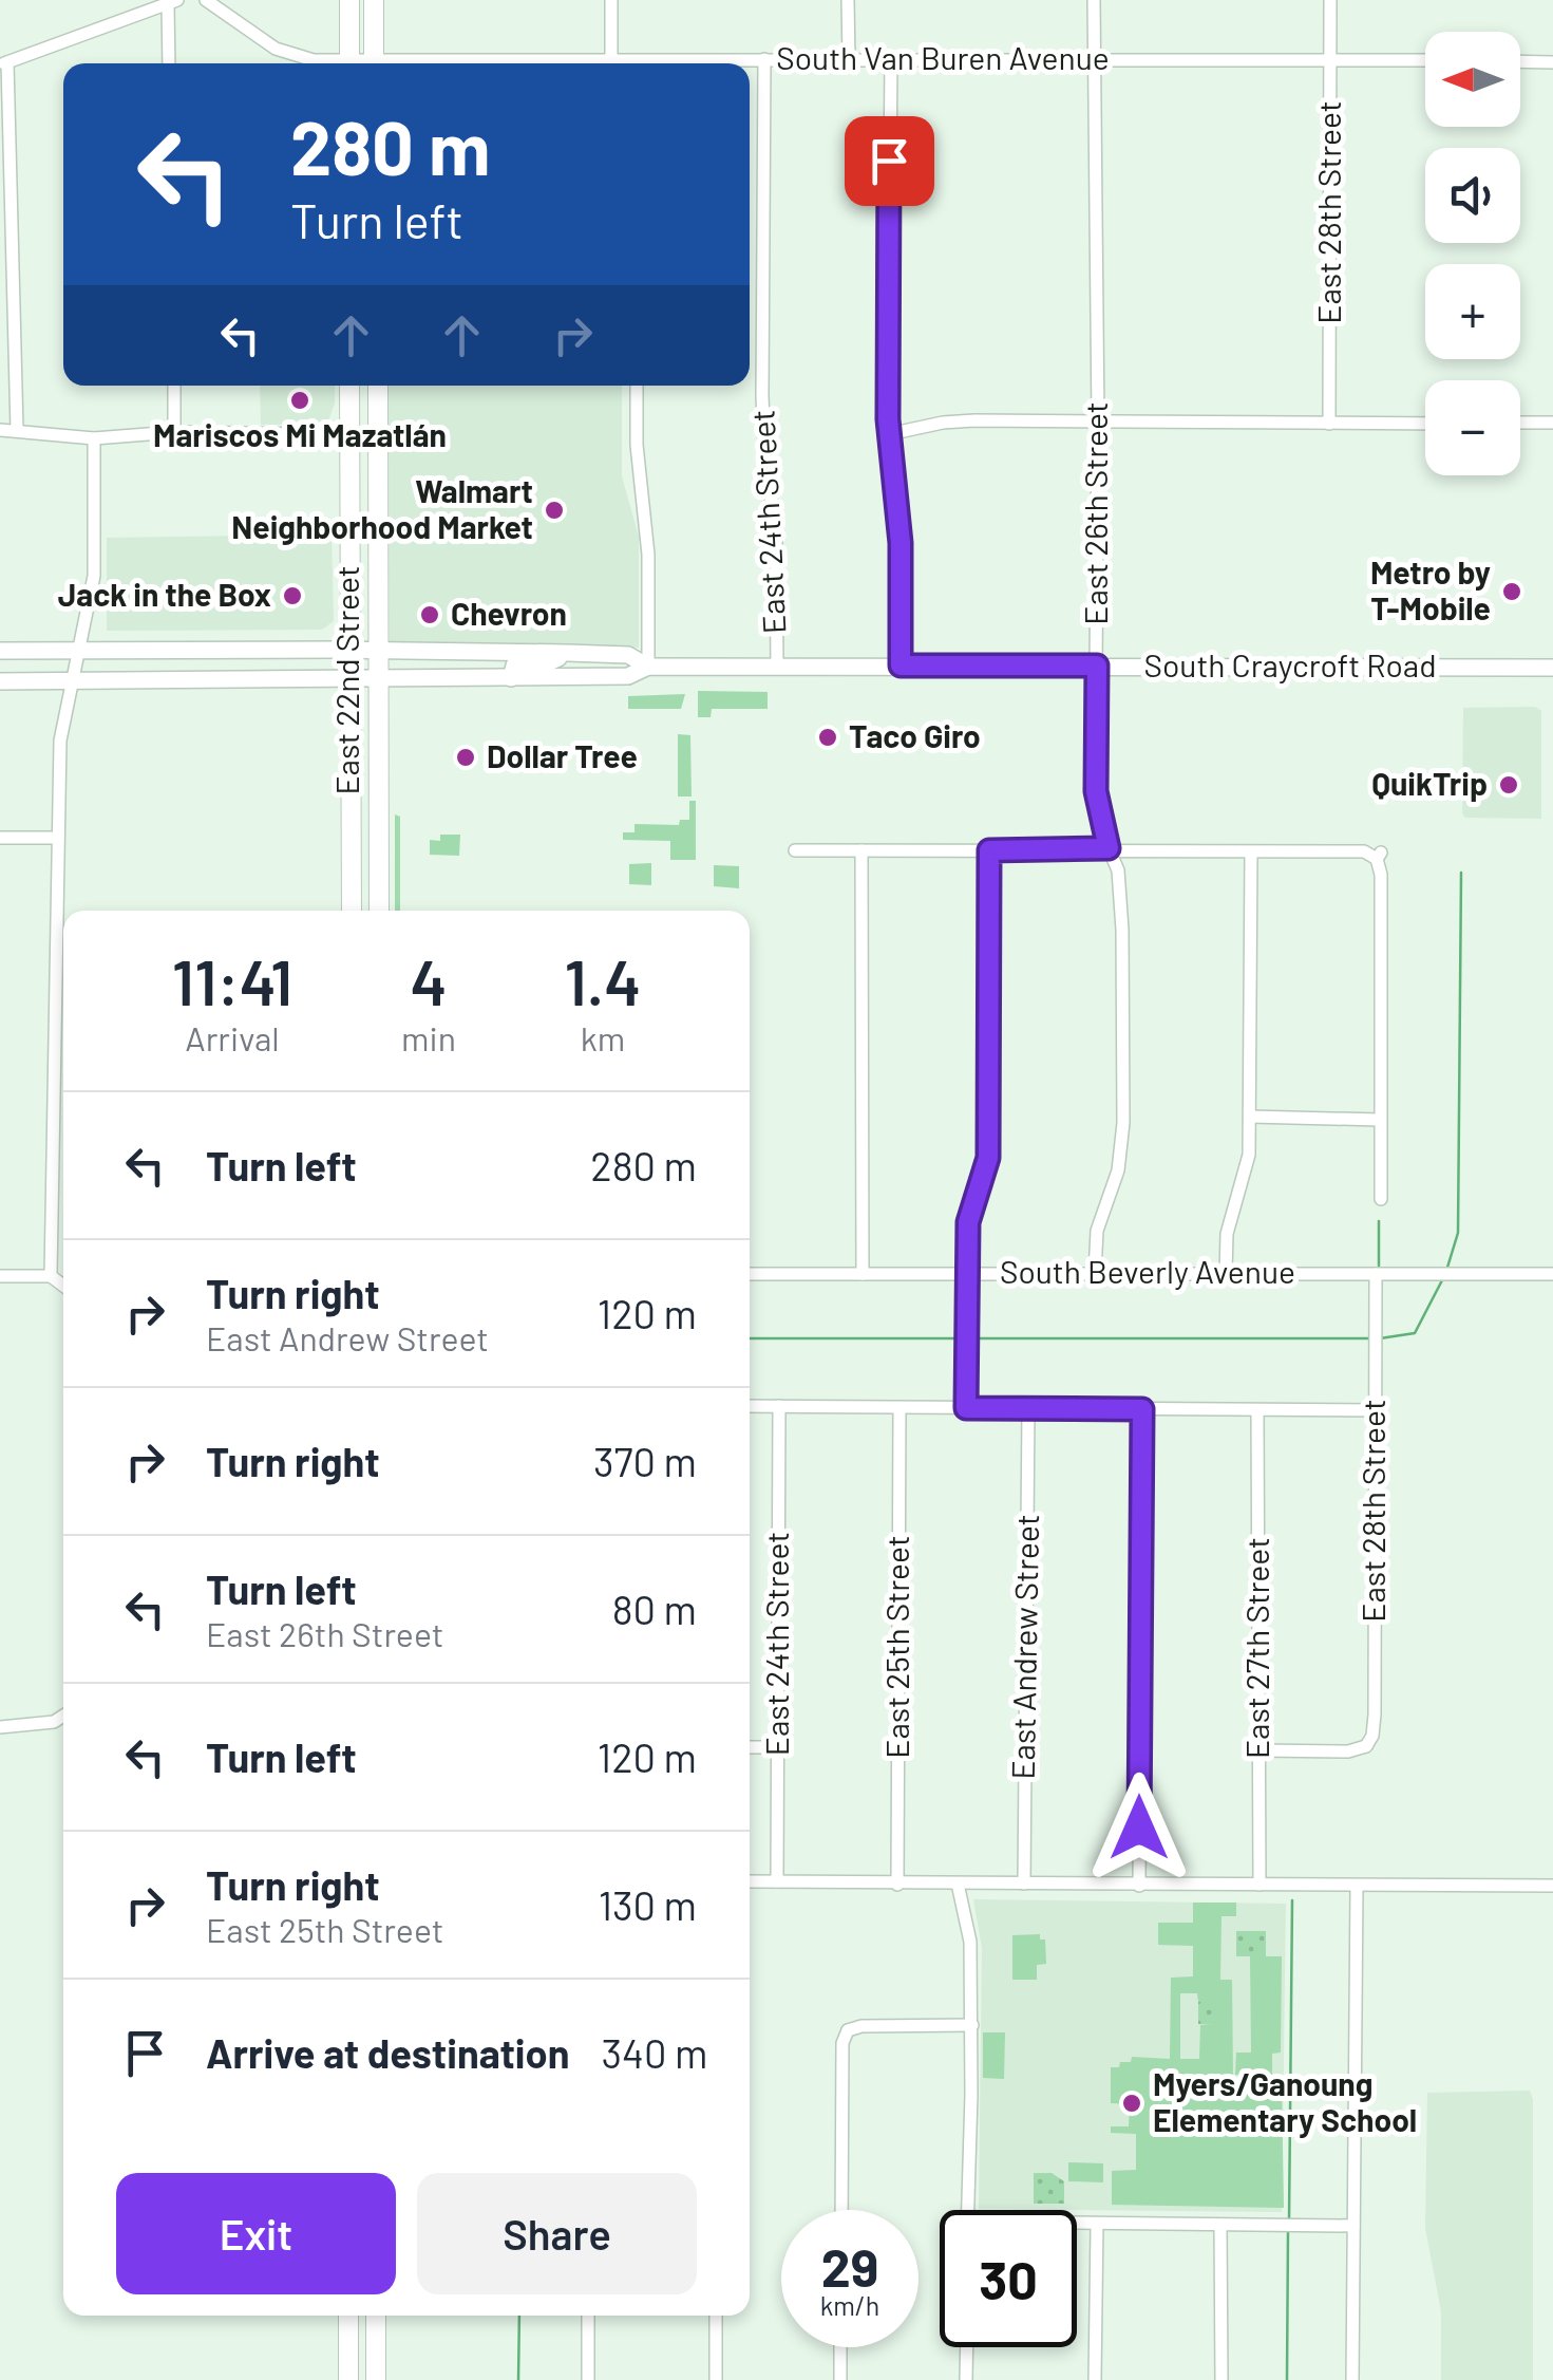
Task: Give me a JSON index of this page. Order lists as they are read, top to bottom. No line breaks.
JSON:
{"streets":{"main road":["South Craycroft Road","East 22nd Street"],"street":["South Van Buren Avenue","East 28th Street","East 26th Street","East 24th Street","South Beverly Avenue","East 25th Street","East Andrew Street","East 27th Street"]},"crossings":[["South Van Buren Avenue","East 28th Street"],["South Van Buren Avenue","East 26th Street"],["South Van Buren Avenue","East 24th Street"],["East 28th Street","South Beverly Avenue"],["East 28th Street","East 27th Street"],["East 26th Street","South Craycroft Road"],["East 26th Street","South Beverly Avenue"],["East 24th Street","South Craycroft Road"],["South Craycroft Road","East 22nd Street"]],"places":["Mariscos Mi Mazatlán","Walmart Neighborhood Market","Metro by T-Mobile","Jack in the Box","Chevron","Taco Giro","Dollar Tree","QuikTrip","Myers/Ganoung Elementary School"],"north":"left","page":{"map_buttons":["+","−"],"turn":["280 m","Turn left"],"eta":["11:41","Arrival","4","min","1.4","km"],"list":[{"name":"Turn left","value":"280 m"},{"name":"Turn right","note":"East Andrew Street","value":"120 m"},{"name":"Turn right","value":"370 m"},{"name":"Turn left","note":"East 26th Street","value":"80 m"},{"name":"Turn left","value":"120 m"},{"name":"Turn right","note":"East 25th Street","value":"130 m"},{"name":"Arrive at destination","value":"340 m"}],"buttons":["Exit","Share"],"speed":"29 km/h","limit":"30"}}
